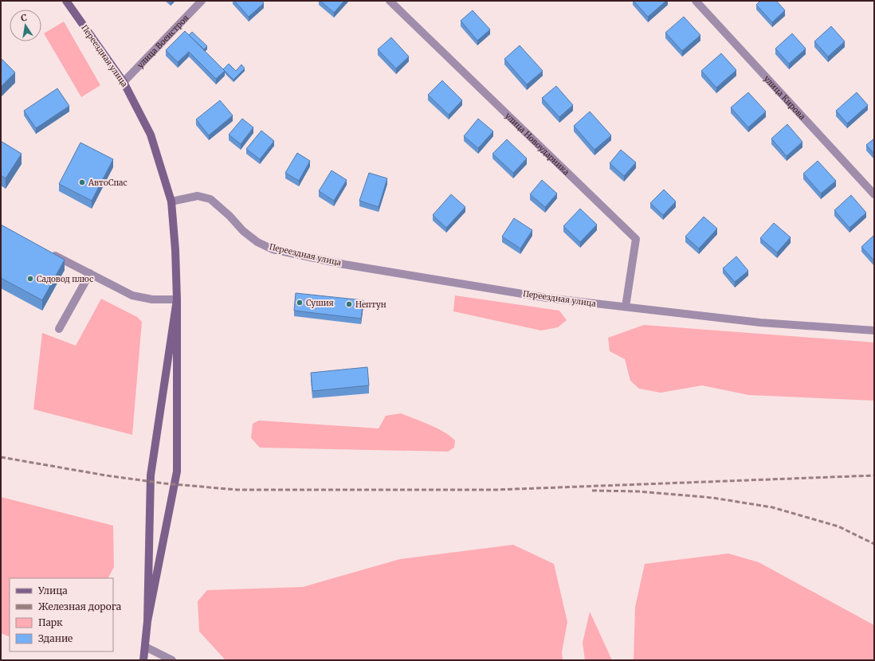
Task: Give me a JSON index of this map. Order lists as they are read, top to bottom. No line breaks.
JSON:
{"streets":{"street":["улица Военстроя","Переездная улица","улица Кирова","улица Новоударника"]},"crossings":[["улица Военстроя","Переездная улица"],["Переездная улица","улица Новоударника"]],"places":["АвтоСпас","Садовод плюс","Сушия","Нептун"],"legend":["Улица","Железная дорога","Парк","Здание"],"north":"top"}
